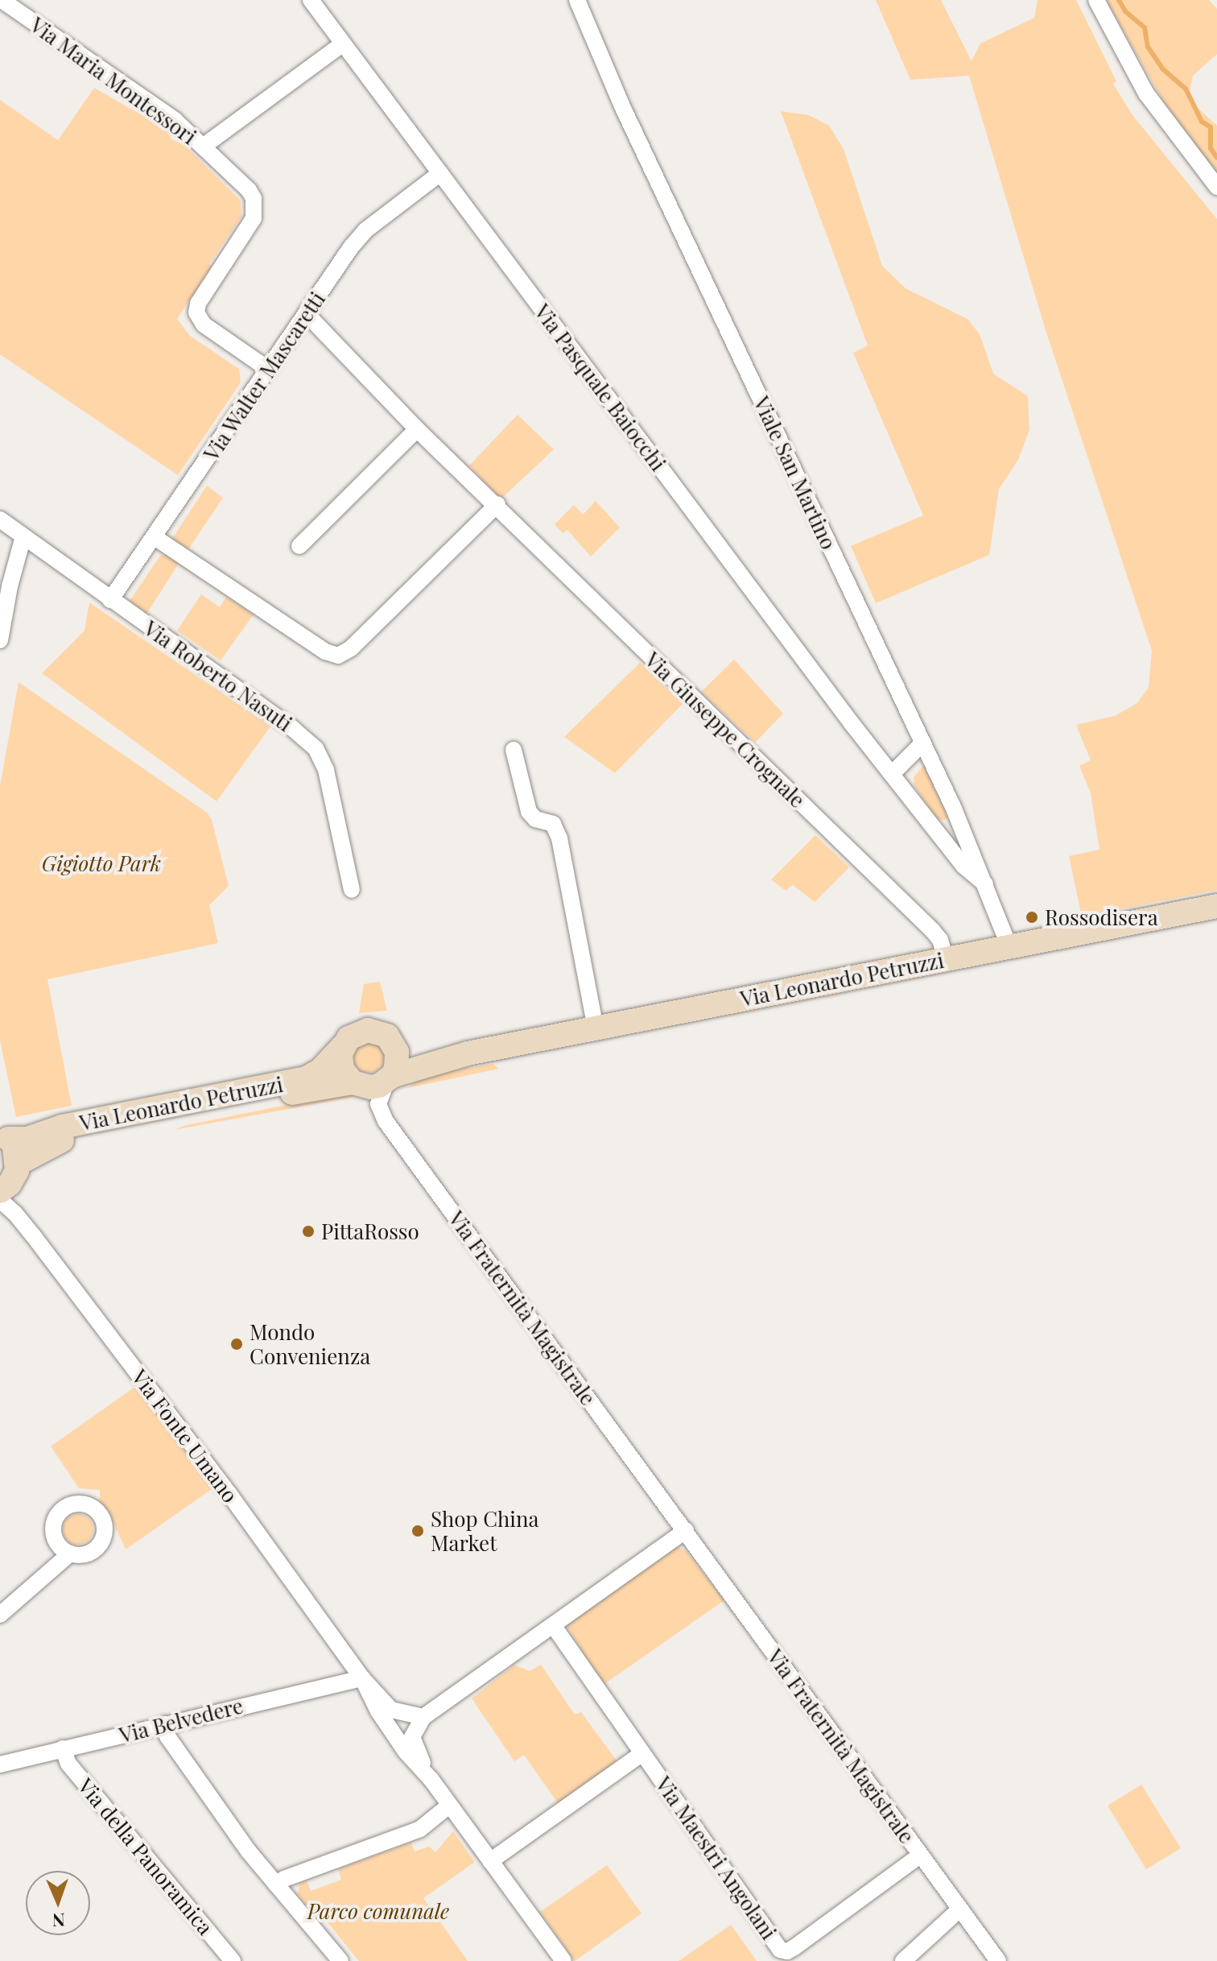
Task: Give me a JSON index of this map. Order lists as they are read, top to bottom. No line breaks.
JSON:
{"streets":{"main road":["Via Leonardo Petruzzi"],"street":["Via Maria Montessori","Via Walter Mascaretti","Via Pasquale Baiocchi","Viale San Martino","Via Roberto Nasuti","Via Giuseppe Crognale","Via Fraternità Magistrale","Via Fonte Umano","Via Belvedere","Via della Panoramica","Via Maestri Angolani"]},"crossings":[["Via Maria Montessori","Via Walter Mascaretti"],["Via Walter Mascaretti","Via Pasquale Baiocchi"],["Via Walter Mascaretti","Via Roberto Nasuti"],["Via Walter Mascaretti","Via Giuseppe Crognale"],["Via Pasquale Baiocchi","Viale San Martino"],["Viale San Martino","Via Leonardo Petruzzi"],["Via Giuseppe Crognale","Via Leonardo Petruzzi"],["Via Leonardo Petruzzi","Via Fraternità Magistrale"],["Via Fraternità Magistrale","Via Maestri Angolani"],["Via Fonte Umano","Via Belvedere"],["Via Belvedere","Via della Panoramica"]],"parks":["Gigiotto Park","Parco comunale"],"places":["Rossodisera","PittaRosso","Mondo Convenienza","Shop China Market"],"north":"bottom"}
